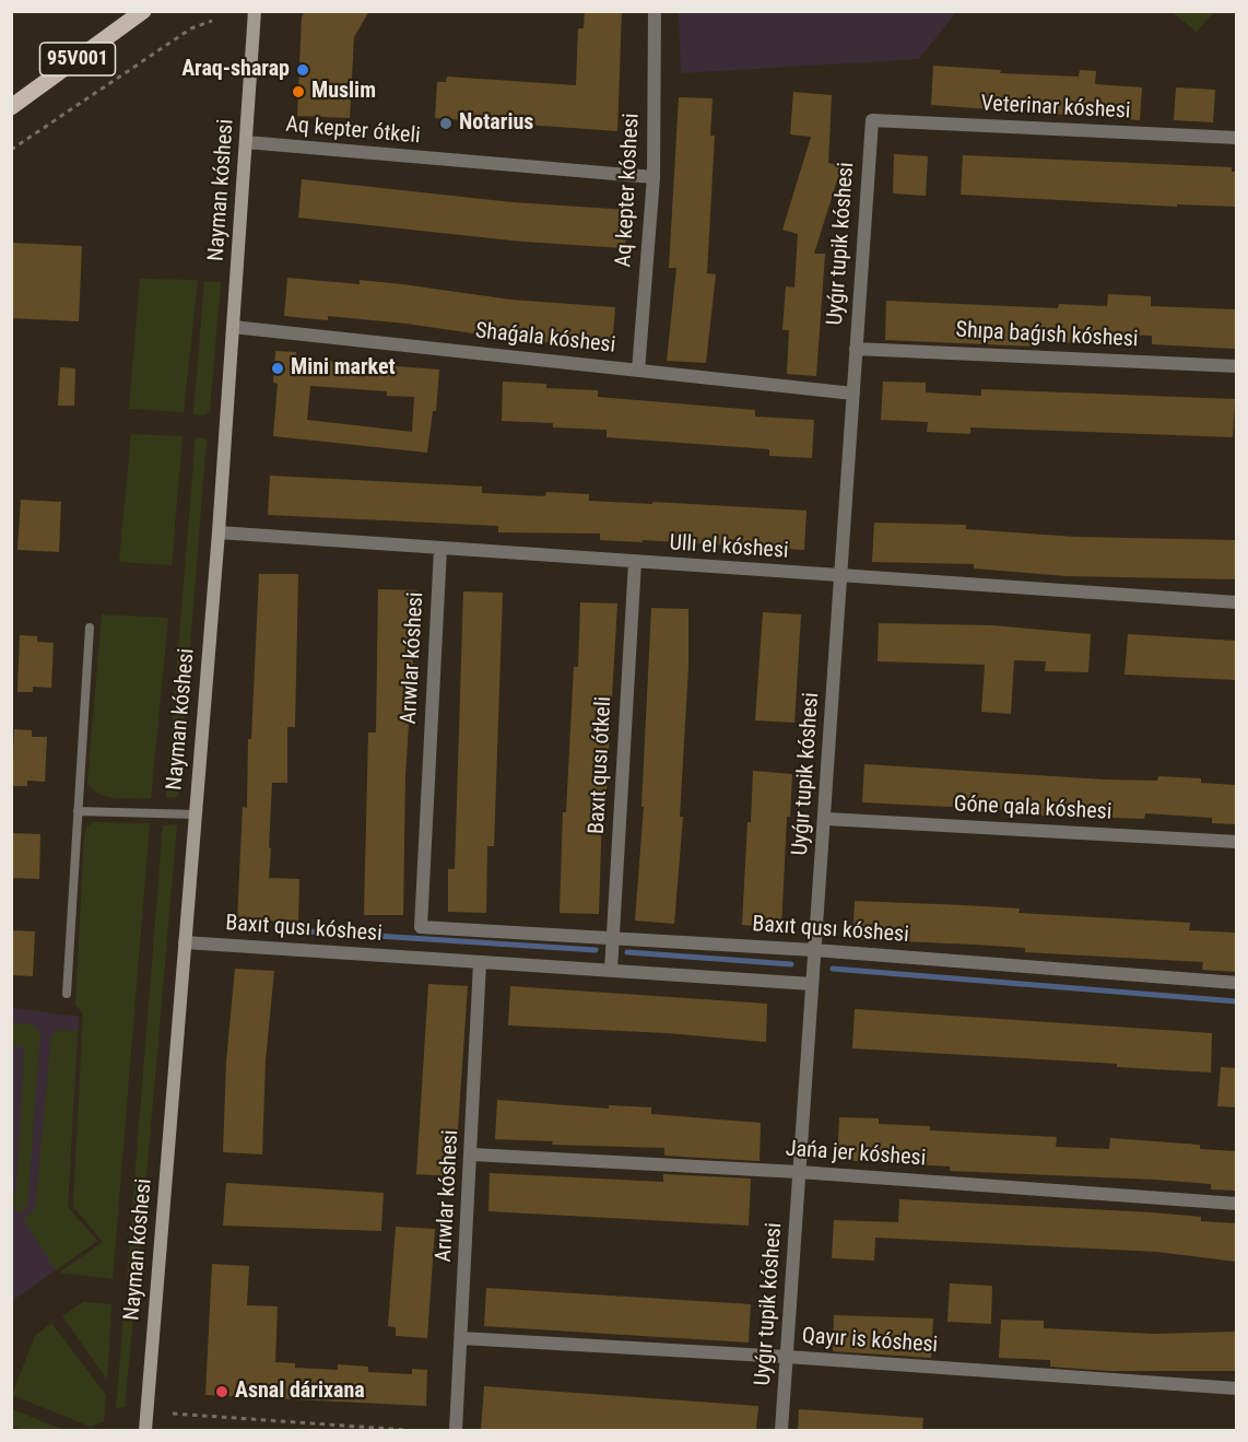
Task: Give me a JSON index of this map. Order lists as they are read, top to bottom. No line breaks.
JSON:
{"streets":{"main road":["95V001","Nayman kóshesi"],"street":["Veterinar kóshesi","Aq kepter ótkeli","Aq kepter kóshesi","Uyǵır tupik kóshesi","Shıpa baǵısh kóshesi","Shaǵala kóshesi","Ullı el kóshesi","Arıwlar kóshesi","Baxıt qusı ótkeli","Góne qala kóshesi","Baxıt qusı kóshesi","Jańa jer kóshesi","Qayır is kóshesi"]},"crossings":[["Veterinar kóshesi","Uyǵır tupik kóshesi"],["Aq kepter ótkeli","Nayman kóshesi"],["Aq kepter ótkeli","Aq kepter kóshesi"],["Nayman kóshesi","Shaǵala kóshesi"],["Nayman kóshesi","Ullı el kóshesi"],["Nayman kóshesi","Baxıt qusı kóshesi"],["Aq kepter kóshesi","Shaǵala kóshesi"],["Uyǵır tupik kóshesi","Shıpa baǵısh kóshesi"],["Uyǵır tupik kóshesi","Shaǵala kóshesi"],["Uyǵır tupik kóshesi","Ullı el kóshesi"],["Uyǵır tupik kóshesi","Góne qala kóshesi"],["Uyǵır tupik kóshesi","Baxıt qusı kóshesi"],["Uyǵır tupik kóshesi","Jańa jer kóshesi"],["Uyǵır tupik kóshesi","Qayır is kóshesi"],["Ullı el kóshesi","Arıwlar kóshesi"],["Ullı el kóshesi","Baxıt qusı ótkeli"],["Arıwlar kóshesi","Baxıt qusı kóshesi"],["Arıwlar kóshesi","Jańa jer kóshesi"],["Arıwlar kóshesi","Qayır is kóshesi"],["Baxıt qusı ótkeli","Baxıt qusı kóshesi"]],"places":["Araq-sharap","Muslim","Notarius","Mini market","Asnal dárixana"]}
